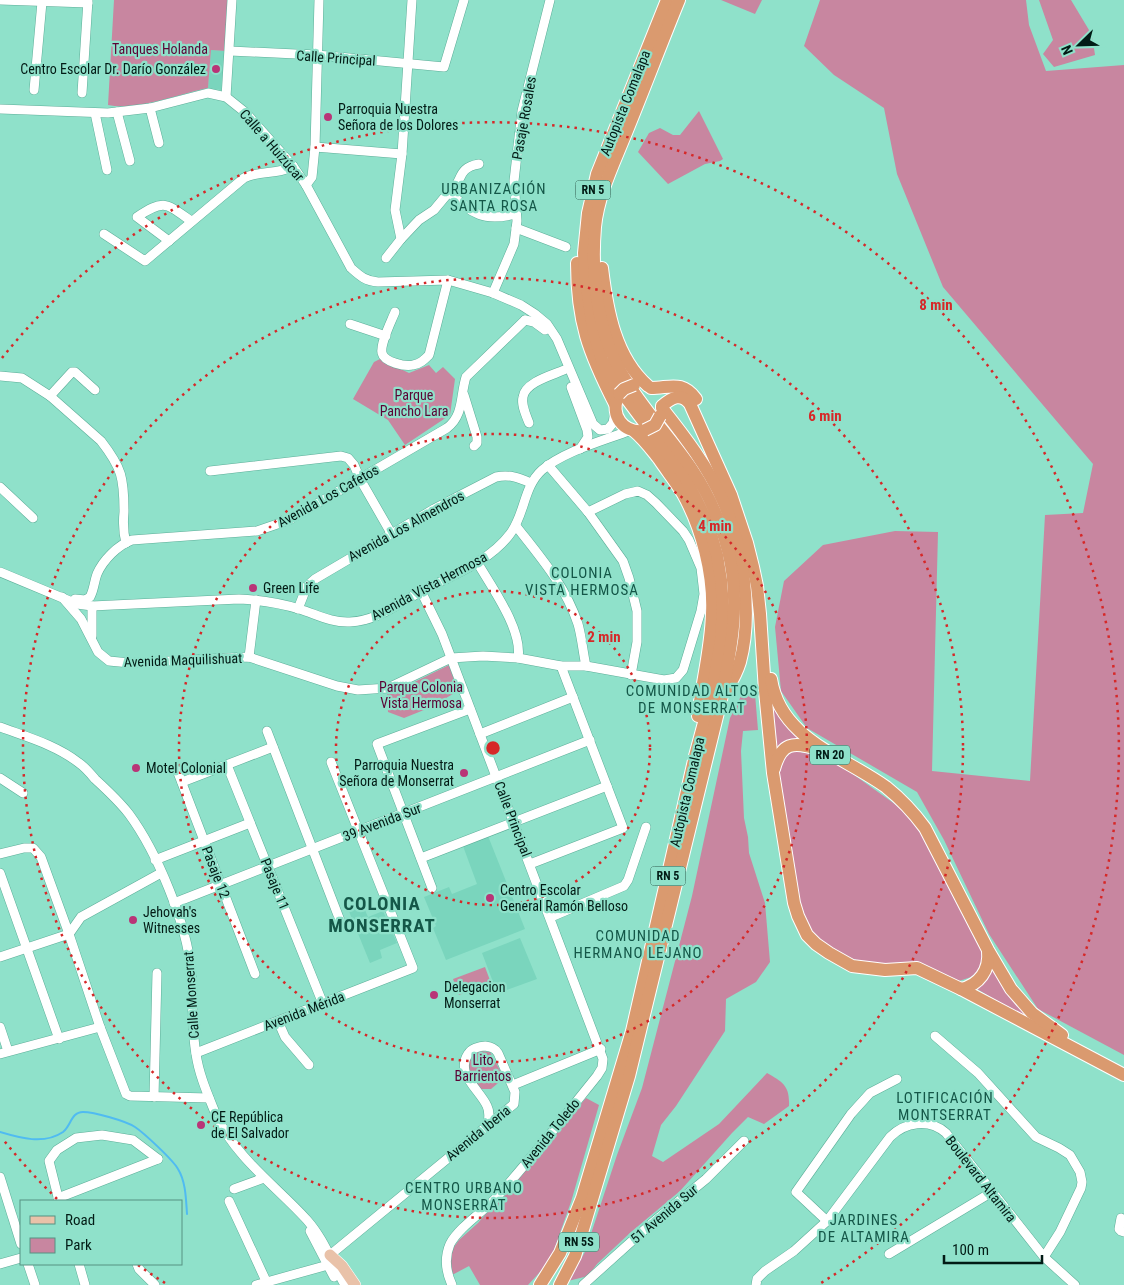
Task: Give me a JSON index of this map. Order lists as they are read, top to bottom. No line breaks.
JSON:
{"streets":{"highway":["Autopista Comalapa","RN 5","RN 20","RN 5S"],"street":["Calle Principal","Pasaje Rosales","Calle a Huizúcar","Avenida Los Cafetos","Avenida Los Almendros","Avenida Vista Hermosa","Avenida Maquilishuat","39 Avenida Sur","Pasaje 12","Pasaje 11","Calle Monserrat","Avenida Mérida","Avenida Iberia","Avenida Toledo","Boulevard Altamira","51 Avenida Sur"]},"crossings":[["Calle Principal","Avenida Vista Hermosa"],["Calle Principal","Avenida Maquilishuat"],["Calle Principal","39 Avenida Sur"],["Calle Principal","Avenida Iberia"],["Calle Principal","Avenida Toledo"],["Autopista Comalapa","RN 5"],["Autopista Comalapa","RN 5S"],["Pasaje Rosales","Calle a Huizúcar"],["Calle a Huizúcar","Avenida Vista Hermosa"],["Calle a Huizúcar","RN 20"],["RN 5","RN 5S"],["Avenida Los Almendros","Avenida Vista Hermosa"],["Avenida Vista Hermosa","Avenida Maquilishuat"],["Avenida Vista Hermosa","RN 20"],["39 Avenida Sur","Pasaje 12"],["39 Avenida Sur","Pasaje 11"],["39 Avenida Sur","Calle Monserrat"],["39 Avenida Sur","Avenida Mérida"],["Pasaje 11","Avenida Mérida"],["Calle Monserrat","Avenida Mérida"],["Calle Monserrat","Avenida Iberia"],["Avenida Iberia","Avenida Toledo"]],"districts":["URBANIZACIÓN SANTA ROSA","COLONIA VISTA HERMOSA","COMUNIDAD ALTOS DE MONSERRAT","COLONIA MONSERRAT","COMUNIDAD HERMANO LEJANO","LOTIFICACIÓN MONTSERRAT","CENTRO URBANO MONSERRAT","JARDINES DE ALTAMIRA"],"parks":["Tanques Holanda","Parque Pancho Lara","Parque Colonia Vista Hermosa","Lito Barrientos"],"places":["Centro Escolar Dr. Darío González","Parroquia Nuestra Señora de los Dolores","Green Life","Motel Colonial","Parroquia Nuestra Señora de Monserrat","Centro Escolar General Ramón Belloso","Jehovah's Witnesses","Delegacion Monserrat","CE República de El Salvador"],"legend":["Road","Park"],"scale_bar":"100 m","north":"bottom left","rings":["8 min","6 min","4 min","2 min"]}
